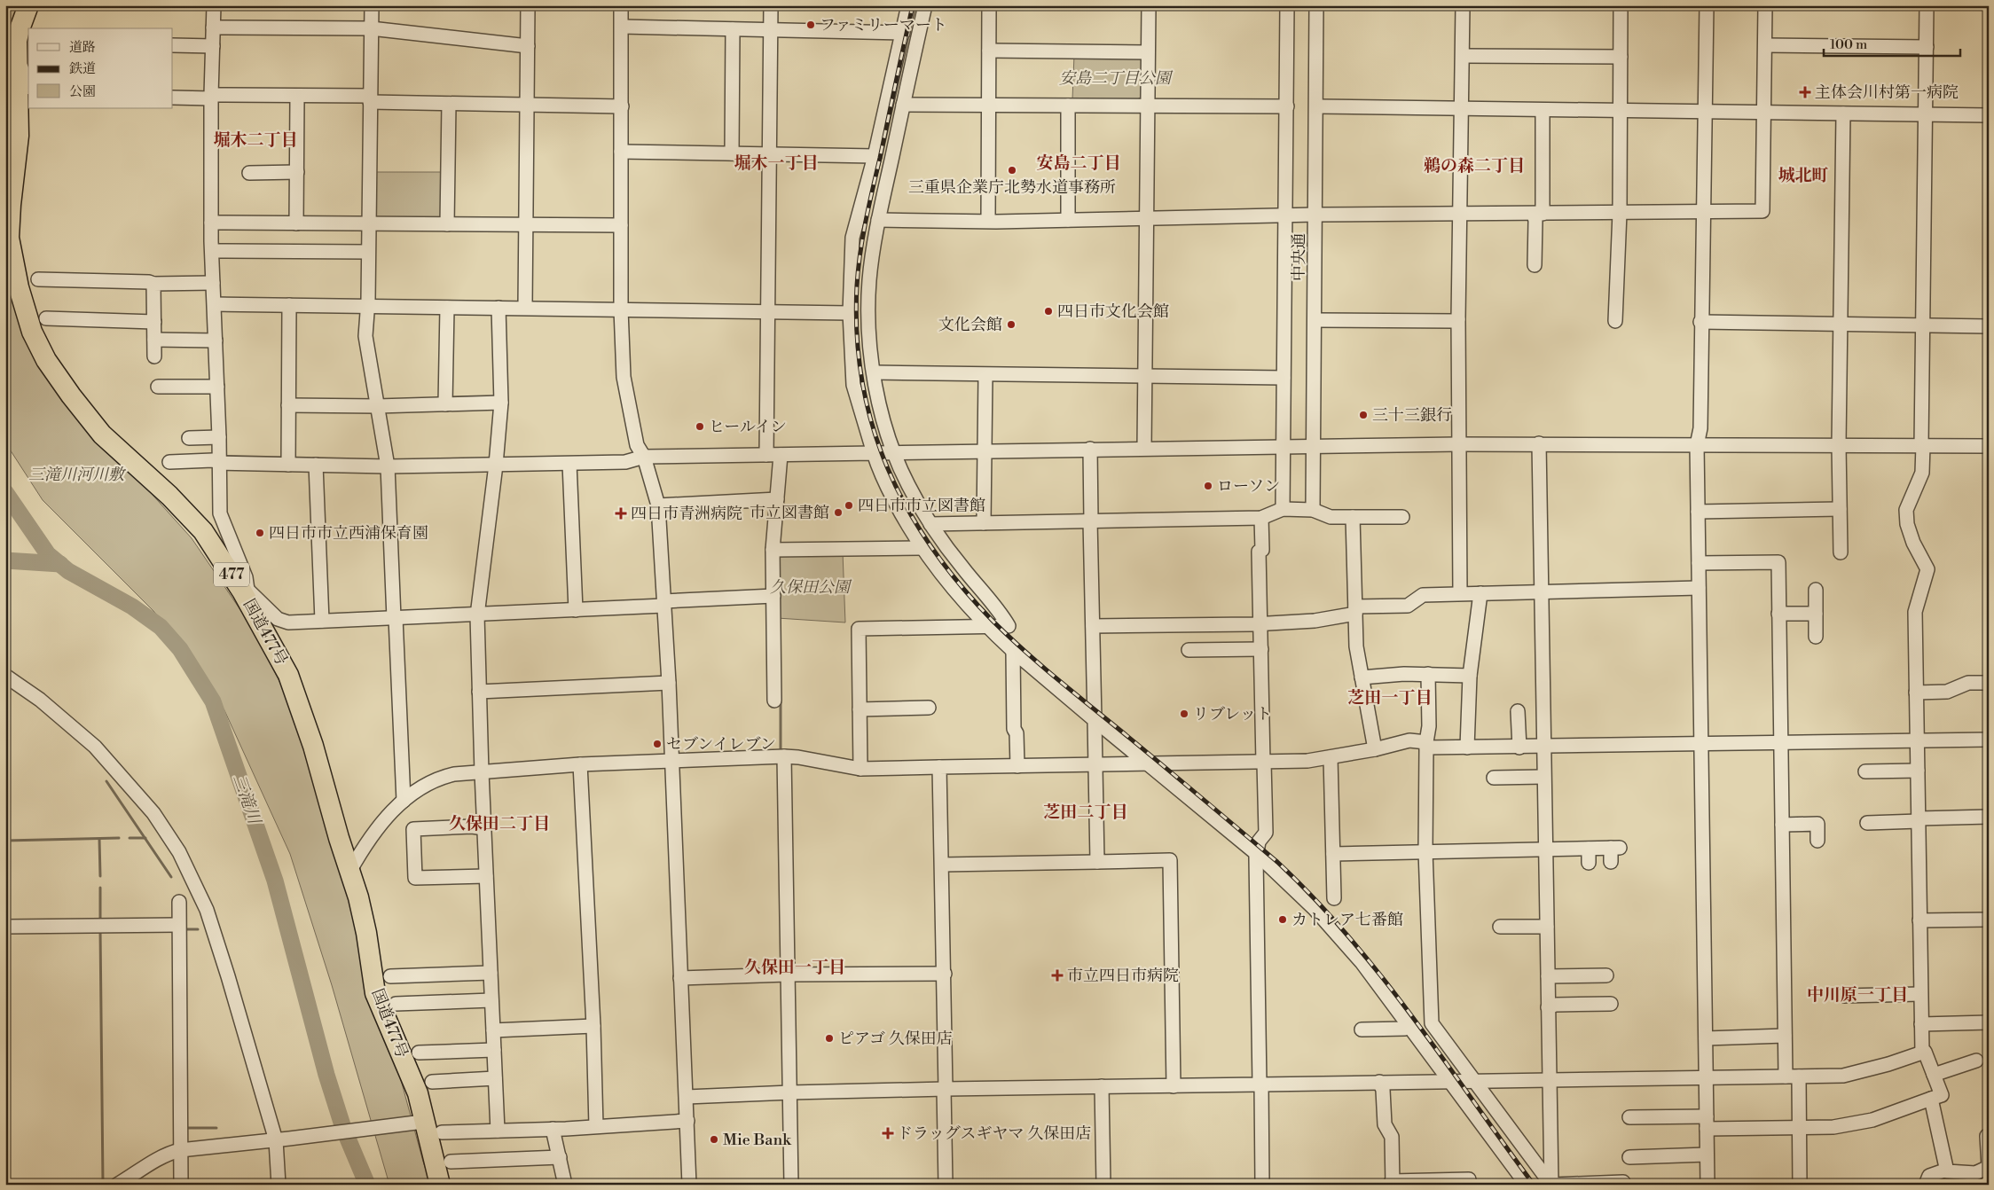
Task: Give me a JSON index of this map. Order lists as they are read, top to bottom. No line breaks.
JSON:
{"streets":{"highway":["477","国道477号"],"street":["中央通"]},"districts":["堀木二丁目","堀木一丁目","安島二丁目","鵜の森二丁目","城北町","芝田一丁目","芝田二丁目","久保田二丁目","久保田一丁目","中川原一丁目"],"water":["三滝川"],"parks":["安島二丁目公園","三滝川河川敷","久保田公園"],"places":{"other":["ファミリーマート","三重県企業庁北勢水道事務所","四日市文化会館","文化会館","三十三銀行","ヒールイン","ローソン","四日市市立図書館","市立図書館","四日市市立西浦保育園","リブレット","セブンイレブン","カトレア七番館","ピアゴ 久保田店","Mie Bank"],"health":["主体会川村第一病院","四日市青洲病院","市立四日市病院","ドラッグスギヤマ 久保田店"]},"legend":["道路","鉄道","公園"],"scale_bar":"100 m"}
